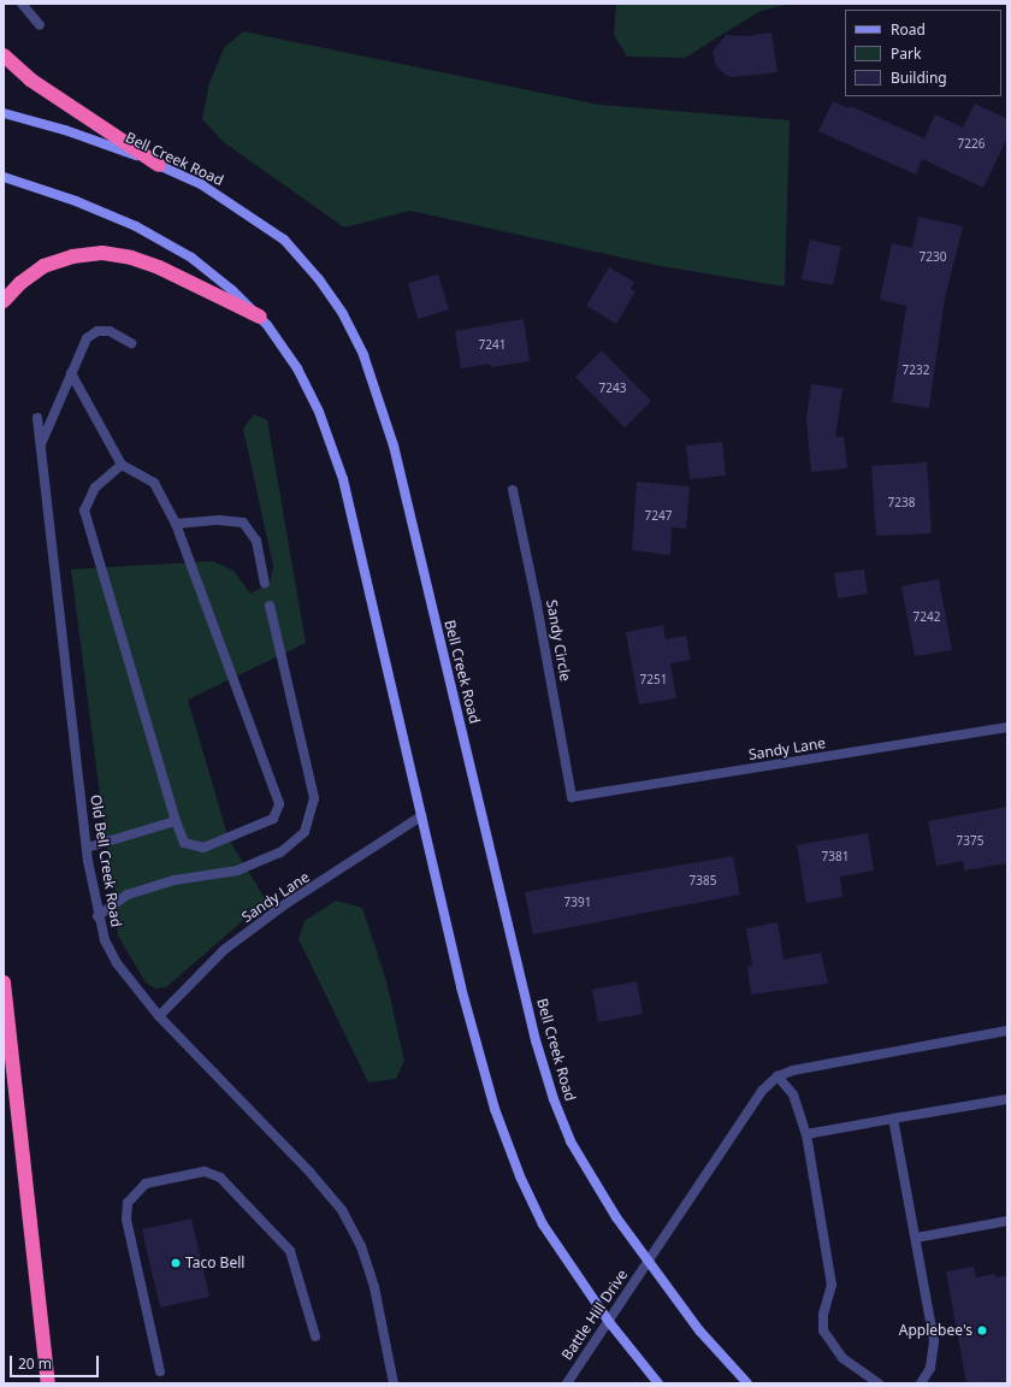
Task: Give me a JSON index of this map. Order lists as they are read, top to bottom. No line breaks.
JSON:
{"streets":{"main road":["Bell Creek Road"],"street":["Sandy Circle","Sandy Lane","Old Bell Creek Road","Battle Hill Drive"]},"crossings":[["Bell Creek Road","Battle Hill Drive"],["Sandy Circle","Sandy Lane"],["Sandy Lane","Old Bell Creek Road"]],"places":["Taco Bell","Applebee's"],"house_numbers":["7226","7230","7241","7232","7243","7238","7247","7242","7251","7375","7381","7385","7391"],"legend":["Road","Park","Building"],"scale_bar":"20 m"}
